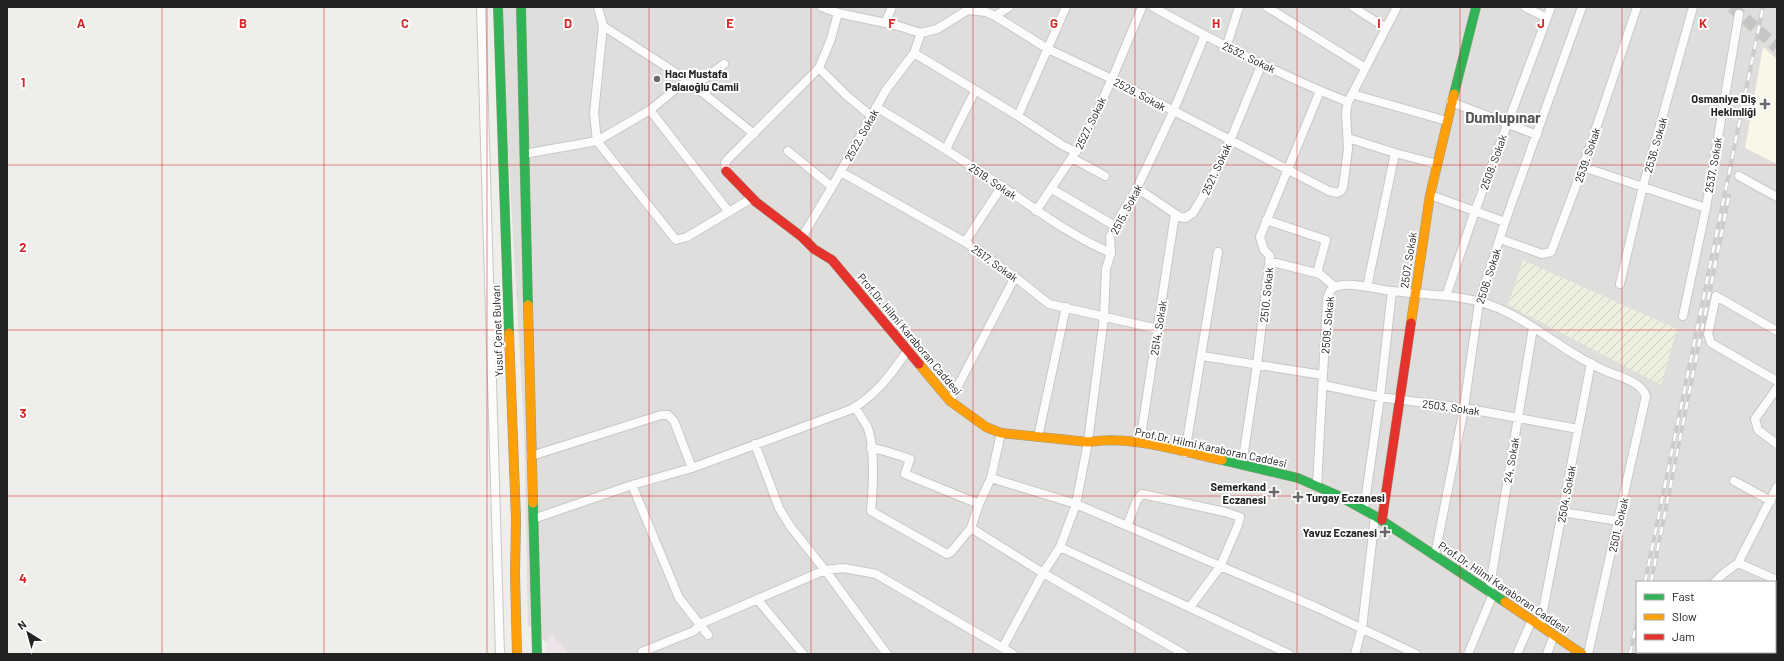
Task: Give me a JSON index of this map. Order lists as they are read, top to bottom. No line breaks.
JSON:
{"streets":{"main road":["2507. Sokak","Yusuf Çenet Bulvarı","Prof.Dr. Hilmi Karaboran Caddesi"],"street":["2532. Sokak","2529. Sokak","2527. Sokak","2522. Sokak","2536. Sokak","2539. Sokak","2508. Sokak","2537. Sokak","2521. Sokak","2519. Sokak","2515. Sokak","2517. Sokak","2506. Sokak","2510. Sokak","2509. Sokak","2514. Sokak","2503. Sokak","24. Sokak","2504. Sokak","2501. Sokak"]},"crossings":[["2532. Sokak","2521. Sokak"],["2532. Sokak","2515. Sokak"],["2532. Sokak","2510. Sokak"],["2529. Sokak","2527. Sokak"],["2529. Sokak","2522. Sokak"],["2529. Sokak","2521. Sokak"],["2529. Sokak","2515. Sokak"],["2529. Sokak","2510. Sokak"],["2527. Sokak","2519. Sokak"],["2522. Sokak","2519. Sokak"],["2522. Sokak","2517. Sokak"],["2522. Sokak","Prof.Dr. Hilmi Karaboran Caddesi"],["2539. Sokak","2506. Sokak"],["2508. Sokak","2509. Sokak"],["2521. Sokak","2514. Sokak"],["2519. Sokak","2515. Sokak"],["2515. Sokak","2517. Sokak"],["2515. Sokak","Prof.Dr. Hilmi Karaboran Caddesi"],["2507. Sokak","2509. Sokak"],["2507. Sokak","Prof.Dr. Hilmi Karaboran Caddesi"],["2507. Sokak","2503. Sokak"],["2517. Sokak","2514. Sokak"],["2506. Sokak","2509. Sokak"],["2506. Sokak","Prof.Dr. Hilmi Karaboran Caddesi"],["2506. Sokak","2503. Sokak"],["2510. Sokak","Prof.Dr. Hilmi Karaboran Caddesi"],["2509. Sokak","Prof.Dr. Hilmi Karaboran Caddesi"],["2509. Sokak","2503. Sokak"],["2514. Sokak","Prof.Dr. Hilmi Karaboran Caddesi"],["Prof.Dr. Hilmi Karaboran Caddesi","24. Sokak"],["Prof.Dr. Hilmi Karaboran Caddesi","2504. Sokak"],["2503. Sokak","24. Sokak"],["2503. Sokak","2504. Sokak"],["2504. Sokak","2501. Sokak"]],"districts":["Dumlupınar"],"places":{"other":["Hacı Mustafa Palaıoğlu Camii"],"health":["Osmaniye Diş Hekimliği","Semerkand Eczanesi","Turgay Eczanesi","Yavuz Eczanesi"]},"legend":["Fast","Slow","Jam"],"north":"top left","grid":{"columns":["A","B","C","D","E","F","G","H","I","J","K"],"rows":["1","2","3","4"]}}
